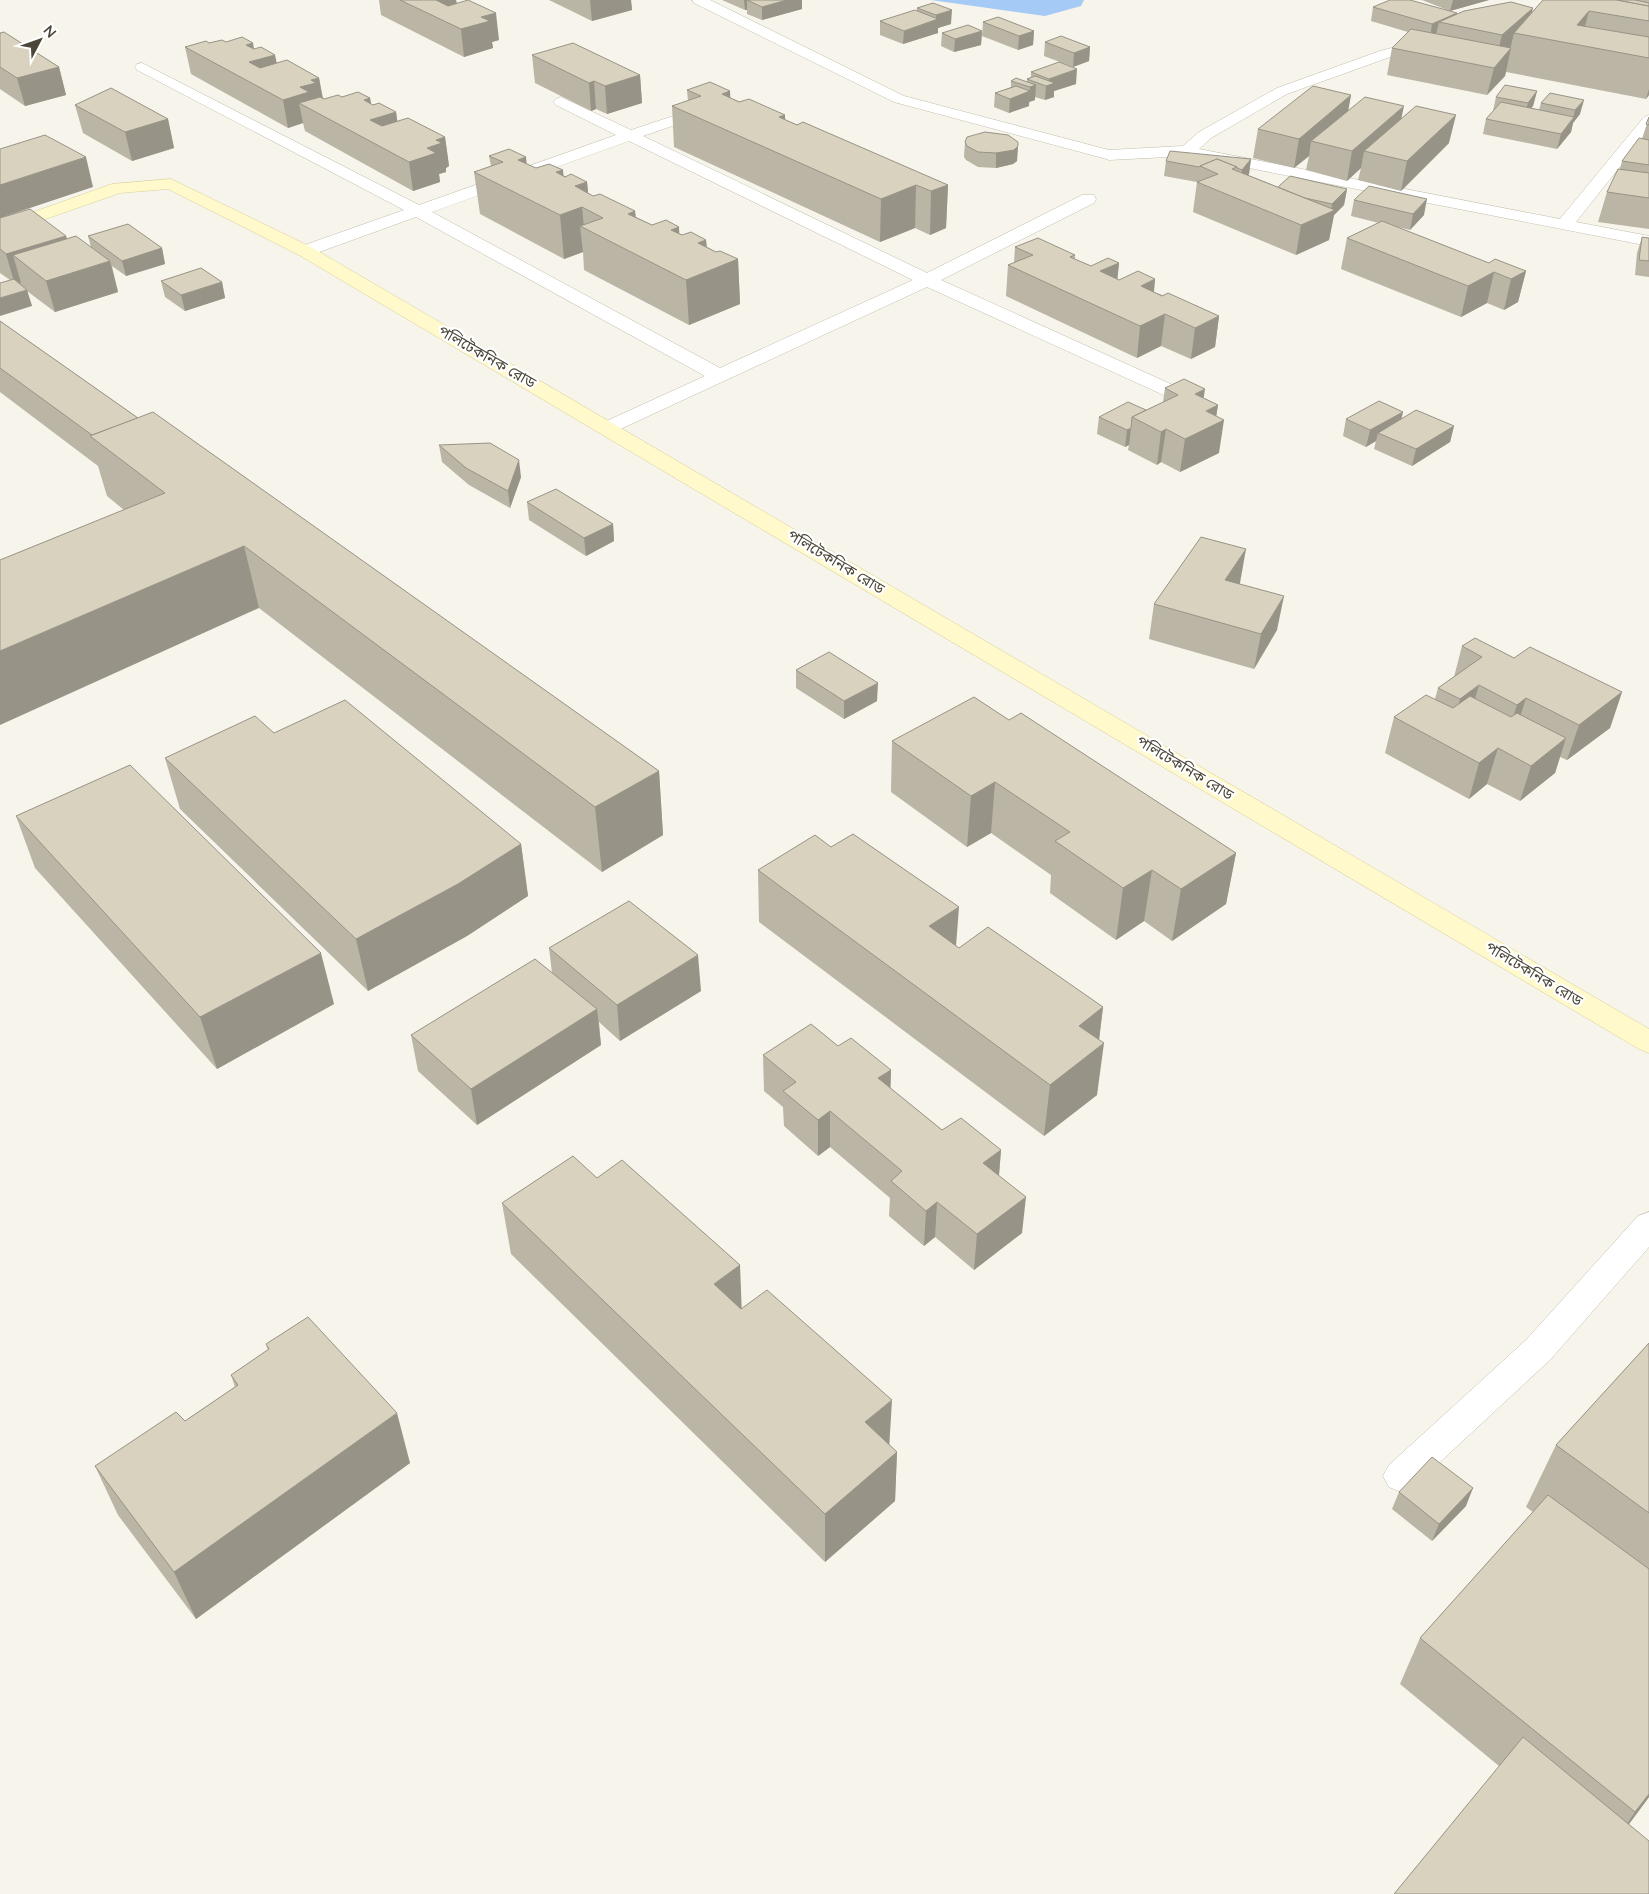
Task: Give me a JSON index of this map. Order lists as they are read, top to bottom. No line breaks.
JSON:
{"streets":{"main road":["পলিটেকনিক রোড"]},"north":"top right"}
